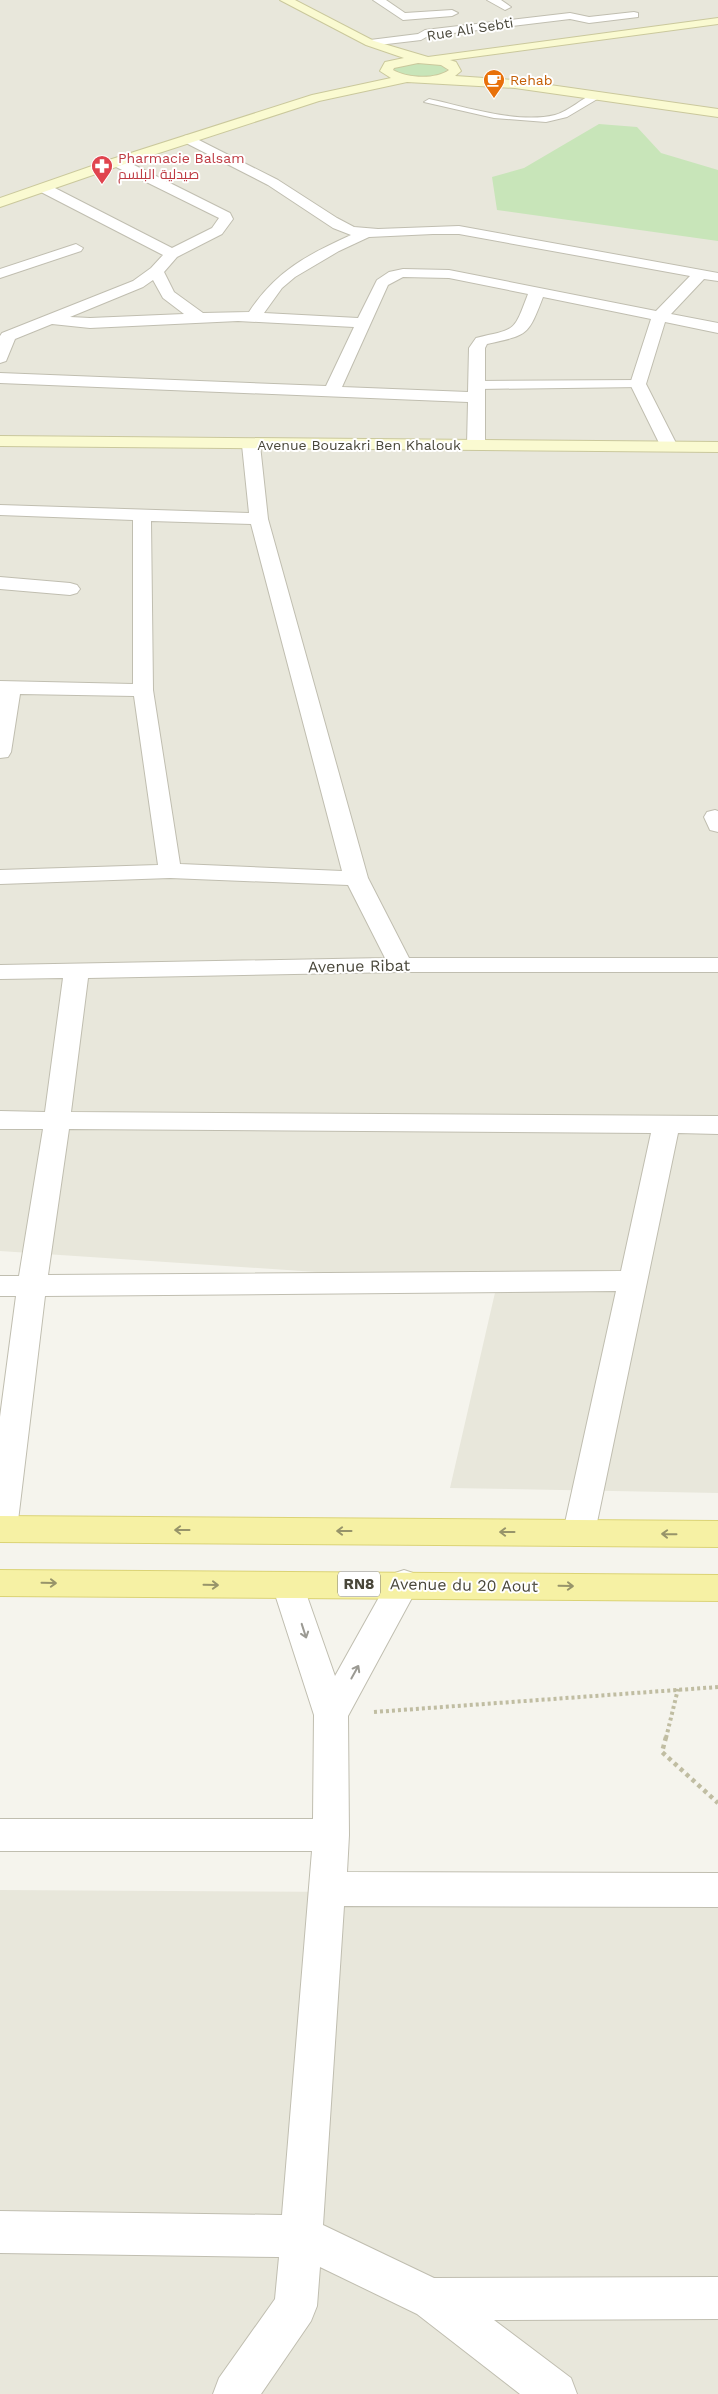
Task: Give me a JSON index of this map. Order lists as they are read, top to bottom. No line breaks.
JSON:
{"streets":{"main road":["RN8","Avenue du 20 Aout"],"street":["Rue Ali Sebti","Avenue Bouzakri Ben Khalouk","Avenue Ribat"]},"places":{"cafe":["Rehab"],"pharmacy":["Pharmacie Balsam صيدلية البلسم"]}}
